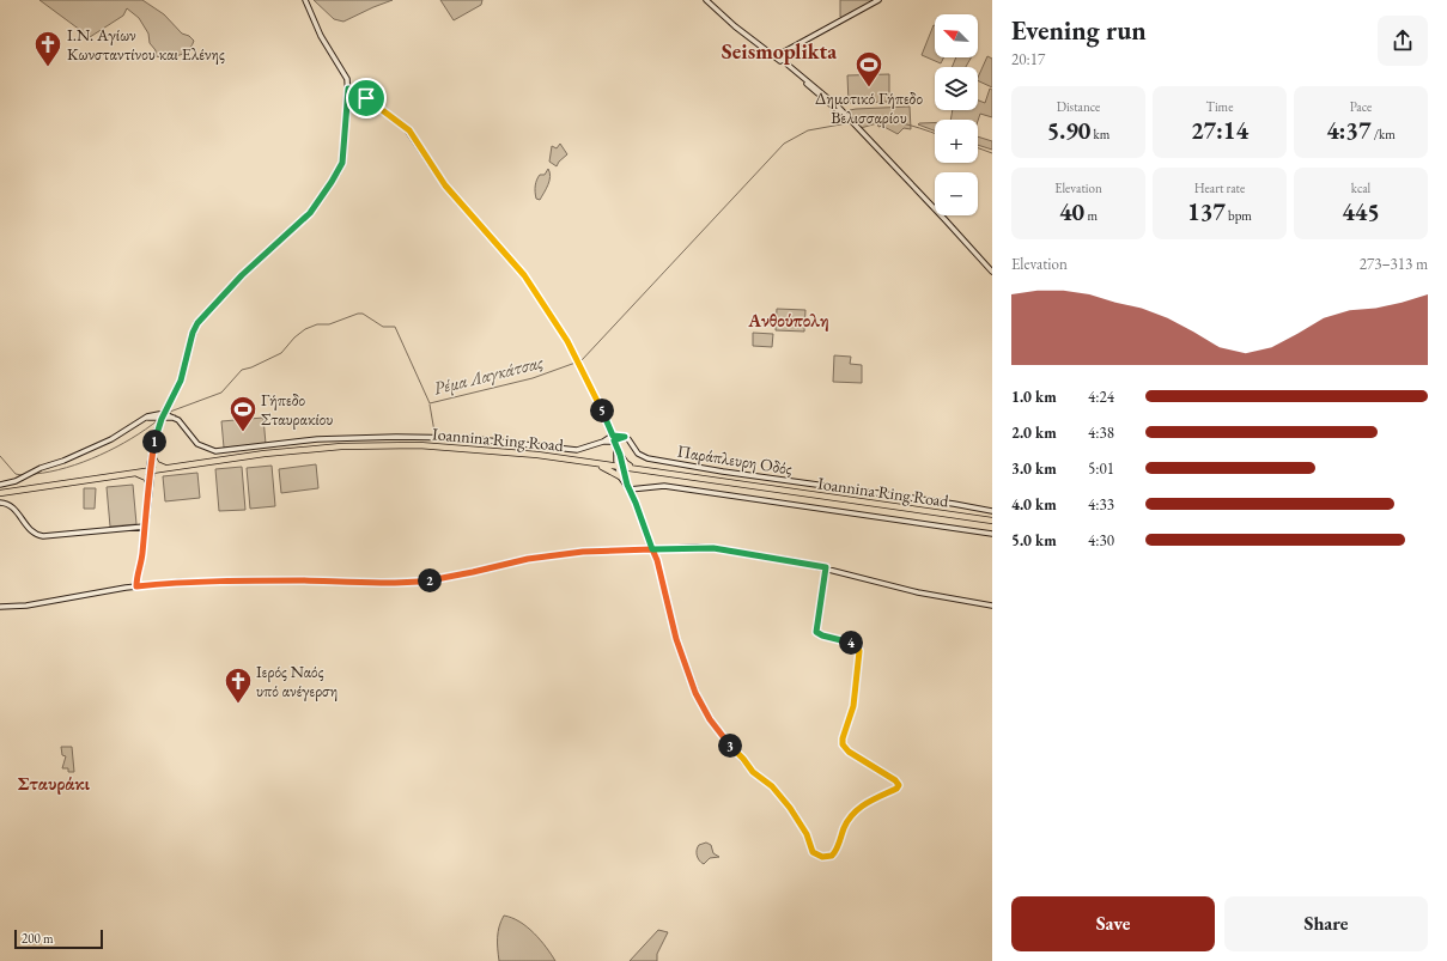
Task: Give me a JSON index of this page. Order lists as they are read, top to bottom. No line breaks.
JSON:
{"streets":{"highway":["Ioannina Ring Road"],"street":["Παράπλευρη Οδός"]},"districts":["Seismoplikta","Ανθούπολη","Σταυράκι"],"water":["Ρέμα Λαγκάτσας"],"places":{"church":["Ι.Ν. Αγίων Κωνσταντίνου και Ελένης","Ιερός Ναός υπό ανέγερση"],"sports":["Δημοτικό Γήπεδο Βελισσαρίου","Γήπεδο Σταυρακίου"]},"scale_bar":"200 m","north":"top left","page":{"heading":["Evening run","20:17"],"map_buttons":["+","−"],"stats":[["Distance","5.90 km"],["Time","27:14"],["Pace","4:37 /km"],["Elevation","40 m"],["Heart rate","137 bpm"],["kcal","445"]],"chart":["Elevation","273–313 m"],"list":[{"name":"1.0 km","note":"4:24"},{"name":"2.0 km","note":"4:38"},{"name":"3.0 km","note":"5:01"},{"name":"4.0 km","note":"4:33"},{"name":"5.0 km","note":"4:30"}],"pins":["5","1","2","4","3"],"buttons":["Save","Share"],"scale":"200 m"}}
